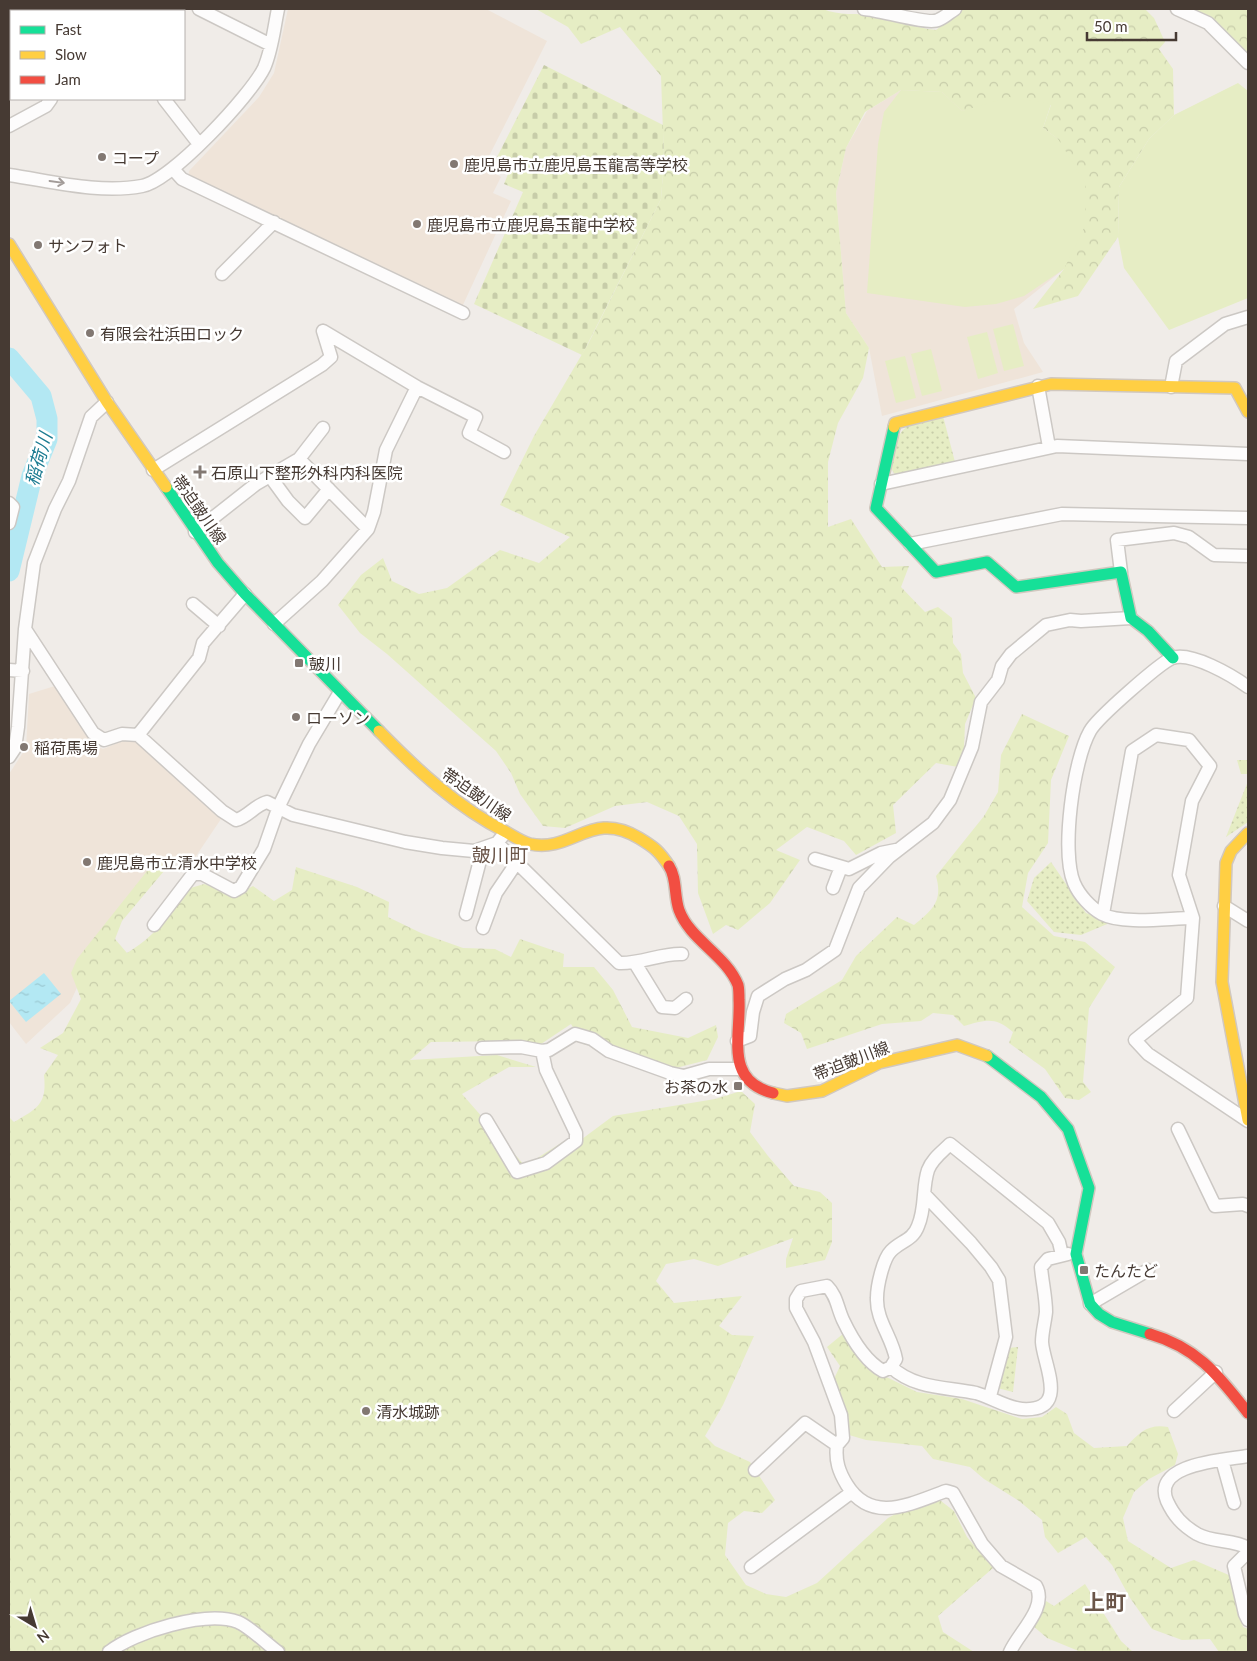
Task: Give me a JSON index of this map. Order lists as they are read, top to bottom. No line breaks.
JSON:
{"streets":{"street":["帯迫皷川線"]},"districts":["皷川町","上町"],"water":["稲荷川"],"places":{"other":["コープ","鹿児島市立鹿児島玉龍高等学校","鹿児島市立鹿児島玉龍中学校","サンフォト","有限会社浜田ロック","ローソン","稲荷馬場","鹿児島市立清水中学校","清水城跡"],"health":["石原山下整形外科内科医院"],"transit":["皷川","お茶の水","たんたど"]},"legend":["Fast","Slow","Jam"],"scale_bar":"50 m","north":"bottom right"}
